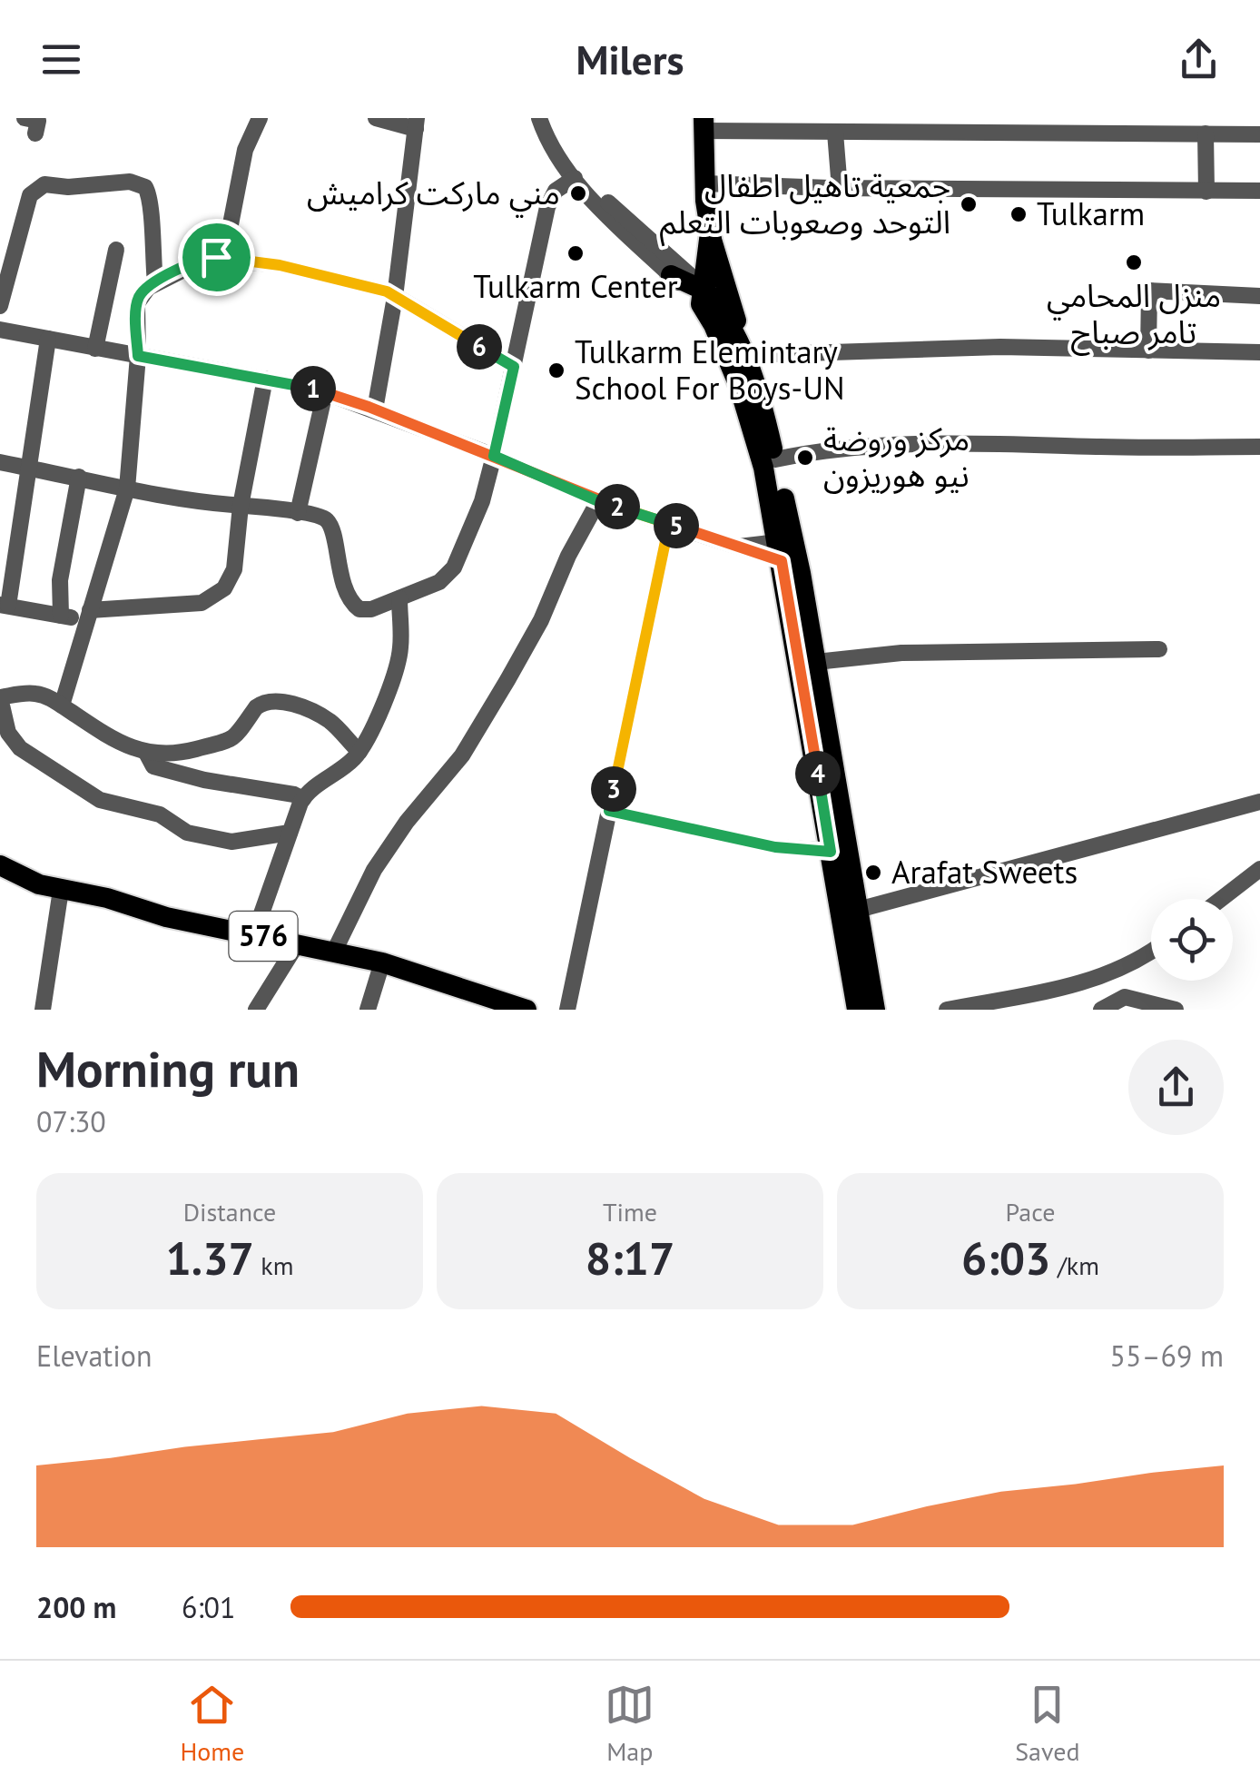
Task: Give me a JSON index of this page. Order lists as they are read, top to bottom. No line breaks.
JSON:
{"streets":{"main road":["576"]},"places":["مني ماركت كراميش","جمعية تاهيل اطفال التوحد وصعوبات التعلم","Tulkarm","Tulkarm Center","منزل المحامي تامر صباح","Tulkarm Elemintary School For Boys-UN","مركز وروضة نيو هوريزون","Arafat Sweets"],"page":{"header":"Milers","pins":["6","1","2","5","4","3"],"heading":["Morning run","07:30"],"stats":[["Distance","1.37 km"],["Time","8:17"],["Pace","6:03 /km"]],"chart":["Elevation","55–69 m"],"list":[{"name":"200 m","note":"6:01"}],"tabs":["Home","Map","Saved"]}}
